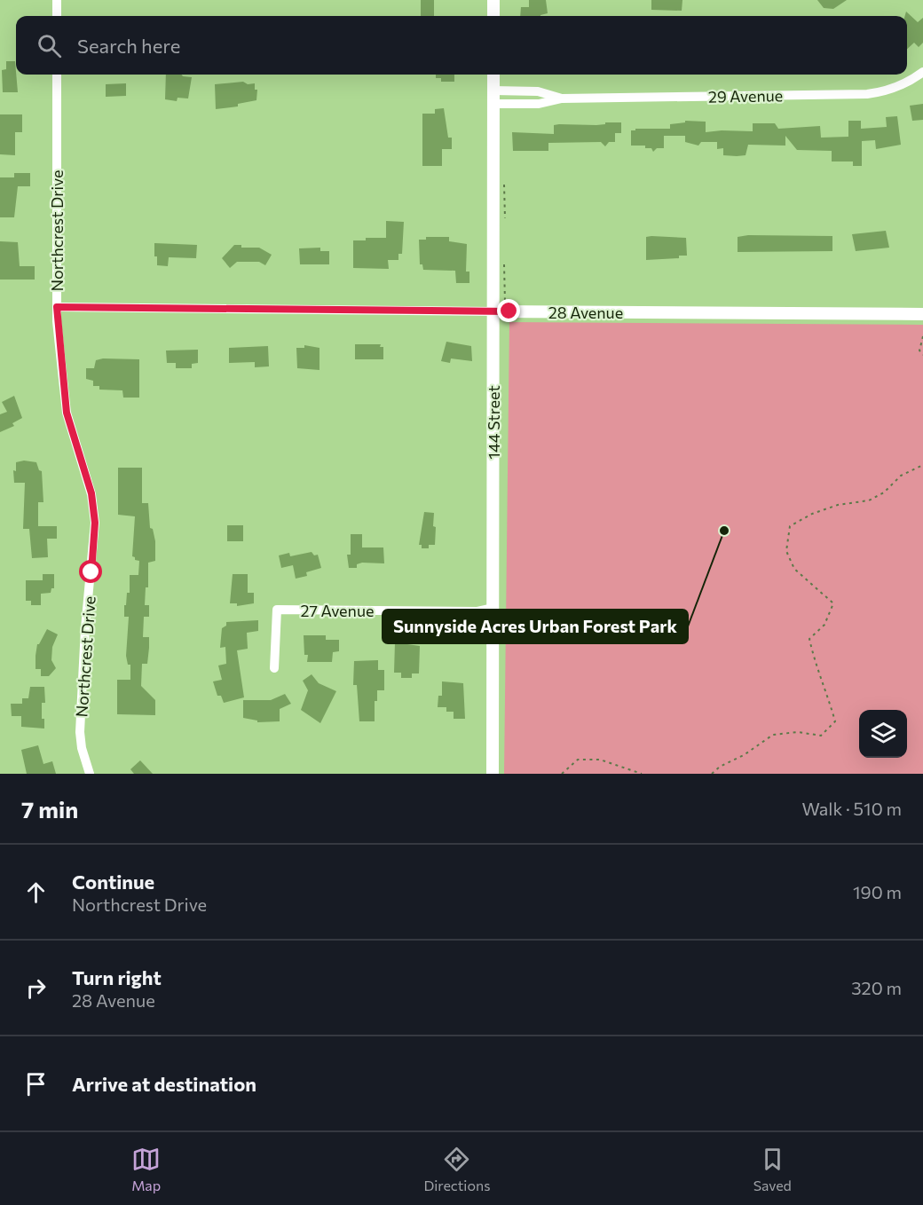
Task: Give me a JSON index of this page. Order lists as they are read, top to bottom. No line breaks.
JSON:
{"streets":{"street":["29 Avenue","Northcrest Drive","28 Avenue","144 Street","27 Avenue"]},"crossings":[["29 Avenue","144 Street"],["Northcrest Drive","28 Avenue"],["28 Avenue","144 Street"],["144 Street","27 Avenue"]],"places":["Sunnyside Acres Urban Forest Park"],"page":{"search":"Search here","heading":["7 min","Walk · 510 m"],"list":[["Continue","Northcrest Drive","190 m"],["Turn right","28 Avenue","320 m"],"Arrive at destination"],"nav":["Map","Directions","Saved"]}}
